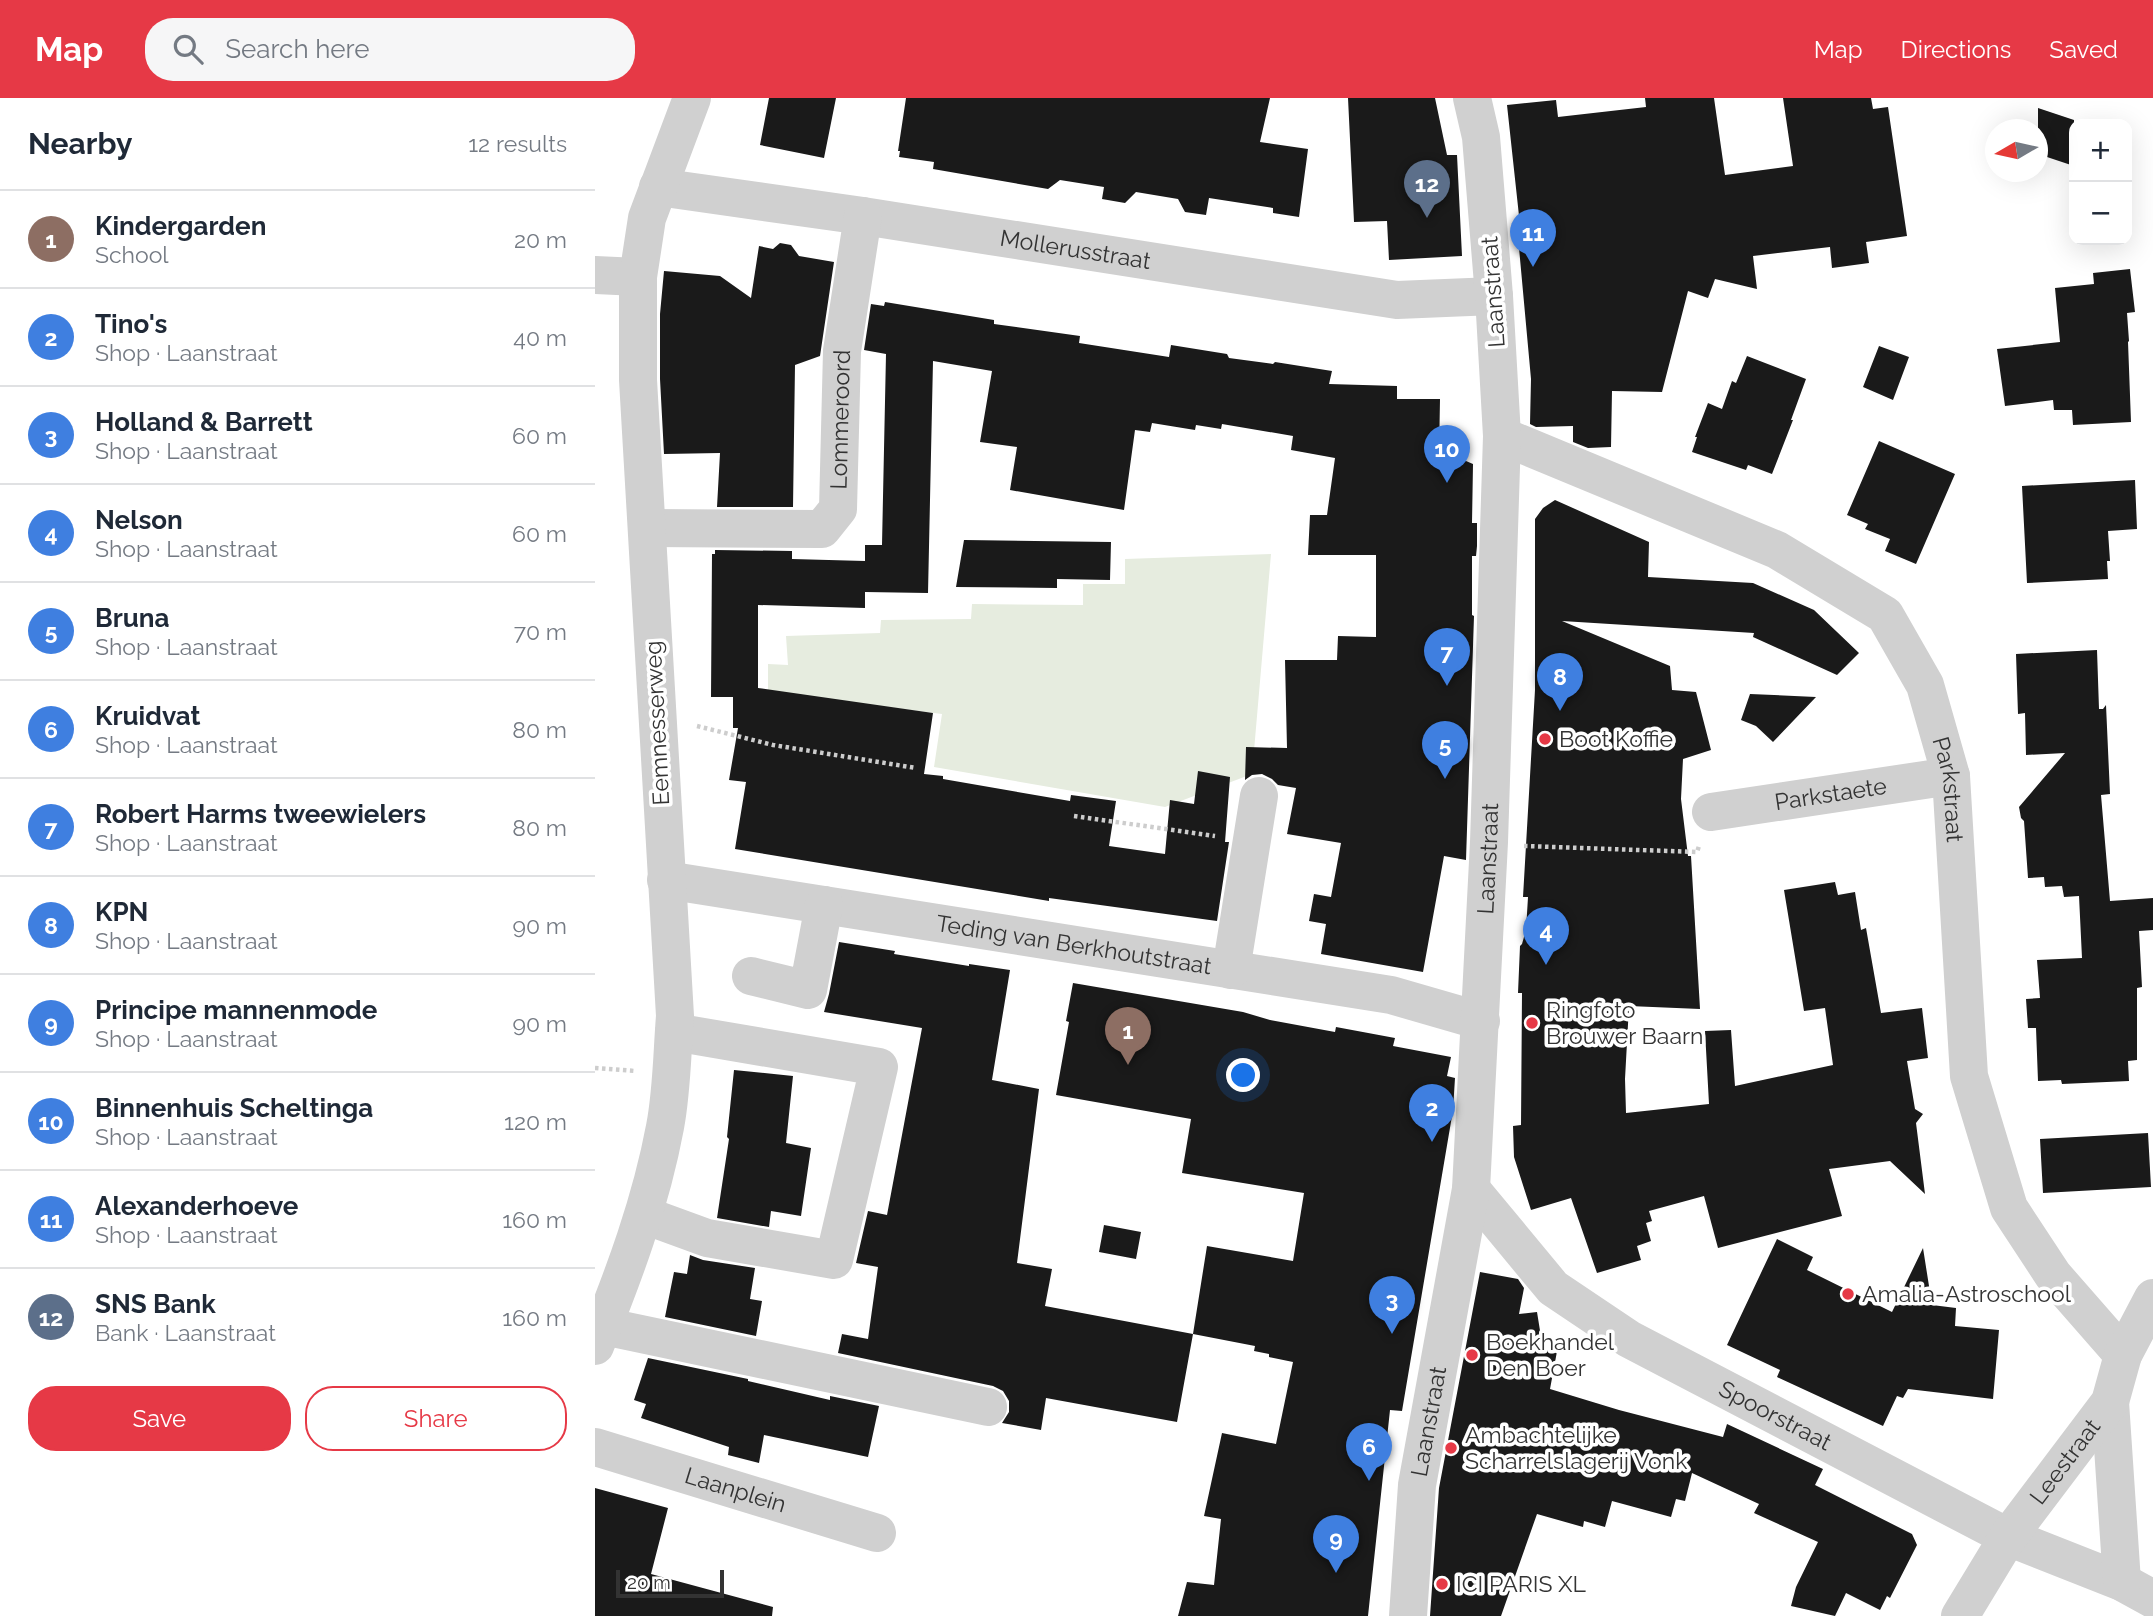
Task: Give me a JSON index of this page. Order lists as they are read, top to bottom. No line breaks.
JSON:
{"streets":{"street":["Mollerusstraat","Laanstraat","Lommeroord","Eemnesserweg","Parkstraat","Parkstaete","Teding van Berkhoutstraat","Spoorstraat","Leestraat","Laanplein"]},"crossings":[["Mollerusstraat","Laanstraat"],["Mollerusstraat","Lommeroord"],["Mollerusstraat","Eemnesserweg"],["Laanstraat","Parkstraat"],["Laanstraat","Teding van Berkhoutstraat"],["Laanstraat","Spoorstraat"],["Lommeroord","Eemnesserweg"],["Eemnesserweg","Teding van Berkhoutstraat"],["Parkstraat","Parkstaete"],["Parkstraat","Leestraat"],["Spoorstraat","Leestraat"]],"places":["Boot Koffie","Ringfoto Brouwer Baarn","Amalia-Astroschool","Boekhandel Den Boer","Ambachtelijke Scharrelslagerij Vonk","ICI PARIS XL"],"scale_bar":"20 m","north":"left","page":{"header":"Map","search":"Search here","nav":["Map","Directions","Saved"],"heading":["Nearby","12 results"],"map_buttons":["+","−"],"pins":["12","11","10","7","8","5","4","1","2","3","6","9"],"list":[{"mark":"1","name":"Kindergarden","note":"School","value":"20 m"},{"mark":"2","name":"Tino's","note":"Shop · Laanstraat","value":"40 m"},{"mark":"3","name":"Holland & Barrett","note":"Shop · Laanstraat","value":"60 m"},{"mark":"4","name":"Nelson","note":"Shop · Laanstraat","value":"60 m"},{"mark":"5","name":"Bruna","note":"Shop · Laanstraat","value":"70 m"},{"mark":"6","name":"Kruidvat","note":"Shop · Laanstraat","value":"80 m"},{"mark":"7","name":"Robert Harms tweewielers","note":"Shop · Laanstraat","value":"80 m"},{"mark":"8","name":"KPN","note":"Shop · Laanstraat","value":"90 m"},{"mark":"9","name":"Principe mannenmode","note":"Shop · Laanstraat","value":"90 m"},{"mark":"10","name":"Binnenhuis Scheltinga","note":"Shop · Laanstraat","value":"120 m"},{"mark":"11","name":"Alexanderhoeve","note":"Shop · Laanstraat","value":"160 m"},{"mark":"12","name":"SNS Bank","note":"Bank · Laanstraat","value":"160 m"}],"buttons":["Save","Share"],"scale":"20 m"}}
